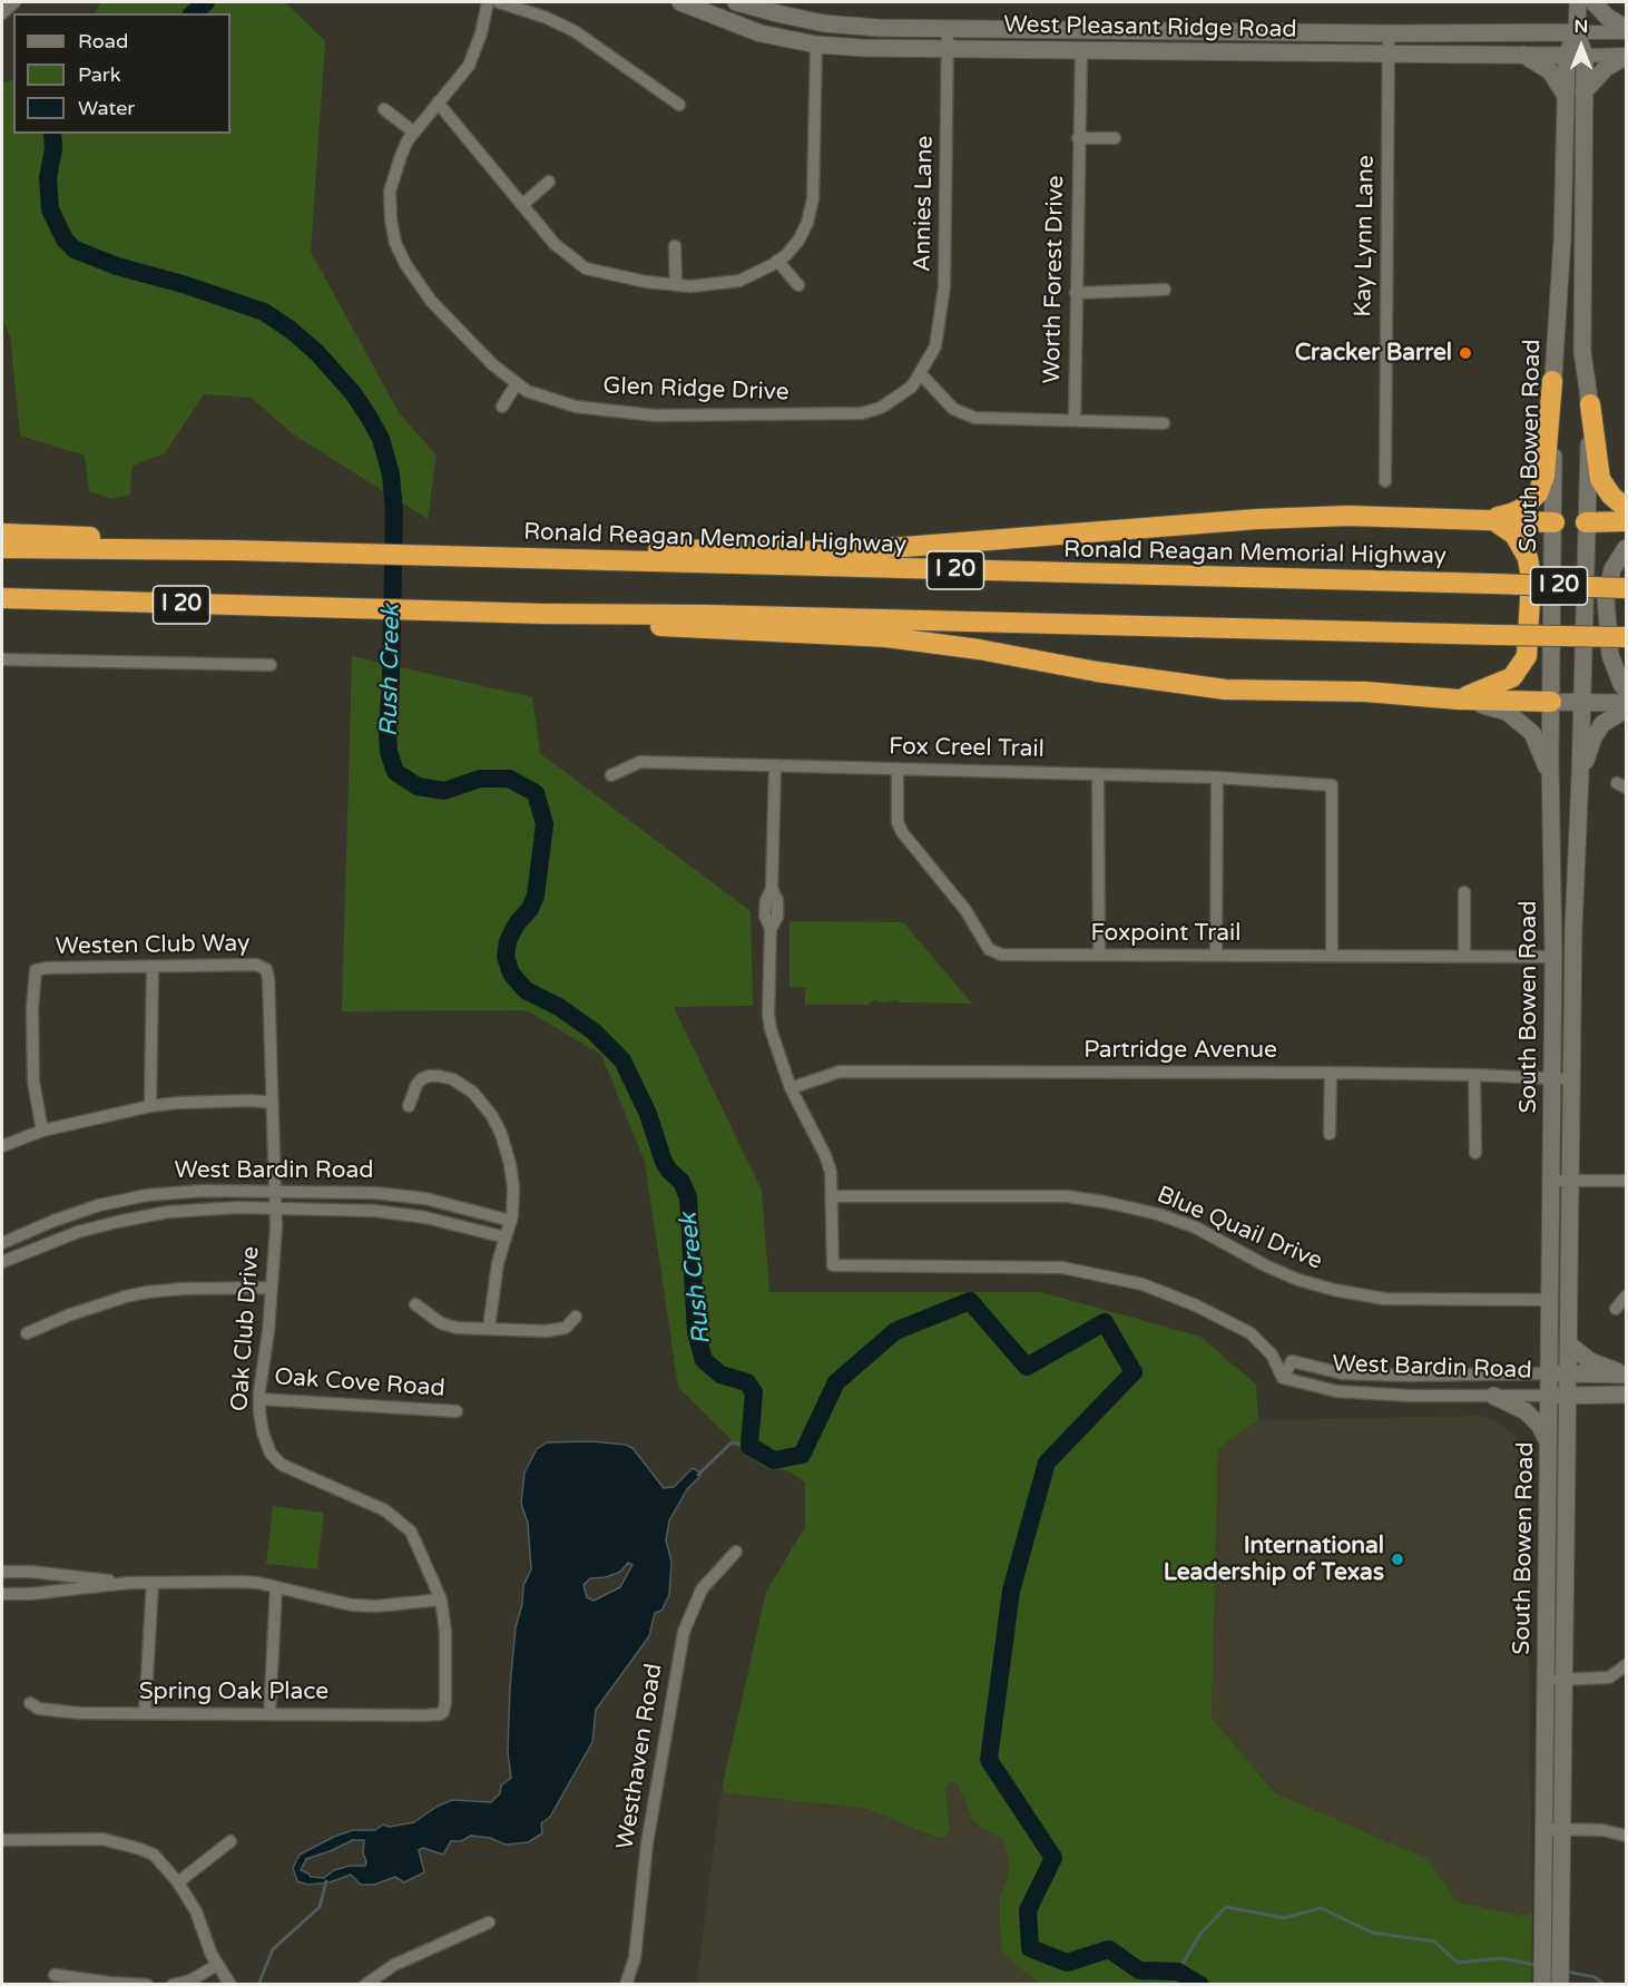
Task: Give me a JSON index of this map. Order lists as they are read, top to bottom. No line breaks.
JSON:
{"streets":{"highway":["Ronald Reagan Memorial Highway","I 20"],"main road":["West Pleasant Ridge Road","South Bowen Road","West Bardin Road"],"street":["Annies Lane","Kay Lynn Lane","Worth Forest Drive","Glen Ridge Drive","Fox Creel Trail","Foxpoint Trail","Westen Club Way","Partridge Avenue","Blue Quail Drive","Oak Club Drive","Oak Cove Road","Spring Oak Place","Westhaven Road"]},"crossings":[["West Pleasant Ridge Road","Annies Lane"],["West Pleasant Ridge Road","Kay Lynn Lane"],["West Pleasant Ridge Road","Worth Forest Drive"],["West Pleasant Ridge Road","South Bowen Road"],["Annies Lane","Glen Ridge Drive"],["South Bowen Road","Foxpoint Trail"],["South Bowen Road","Partridge Avenue"],["South Bowen Road","West Bardin Road"],["South Bowen Road","Blue Quail Drive"],["Fox Creel Trail","Foxpoint Trail"],["Westen Club Way","Oak Club Drive"],["West Bardin Road","Oak Club Drive"],["Oak Club Drive","Oak Cove Road"],["Oak Club Drive","Spring Oak Place"]],"water":["Rush Creek"],"places":["Cracker Barrel","International Leadership of Texas"],"legend":["Road","Park","Water"],"north":"top"}
